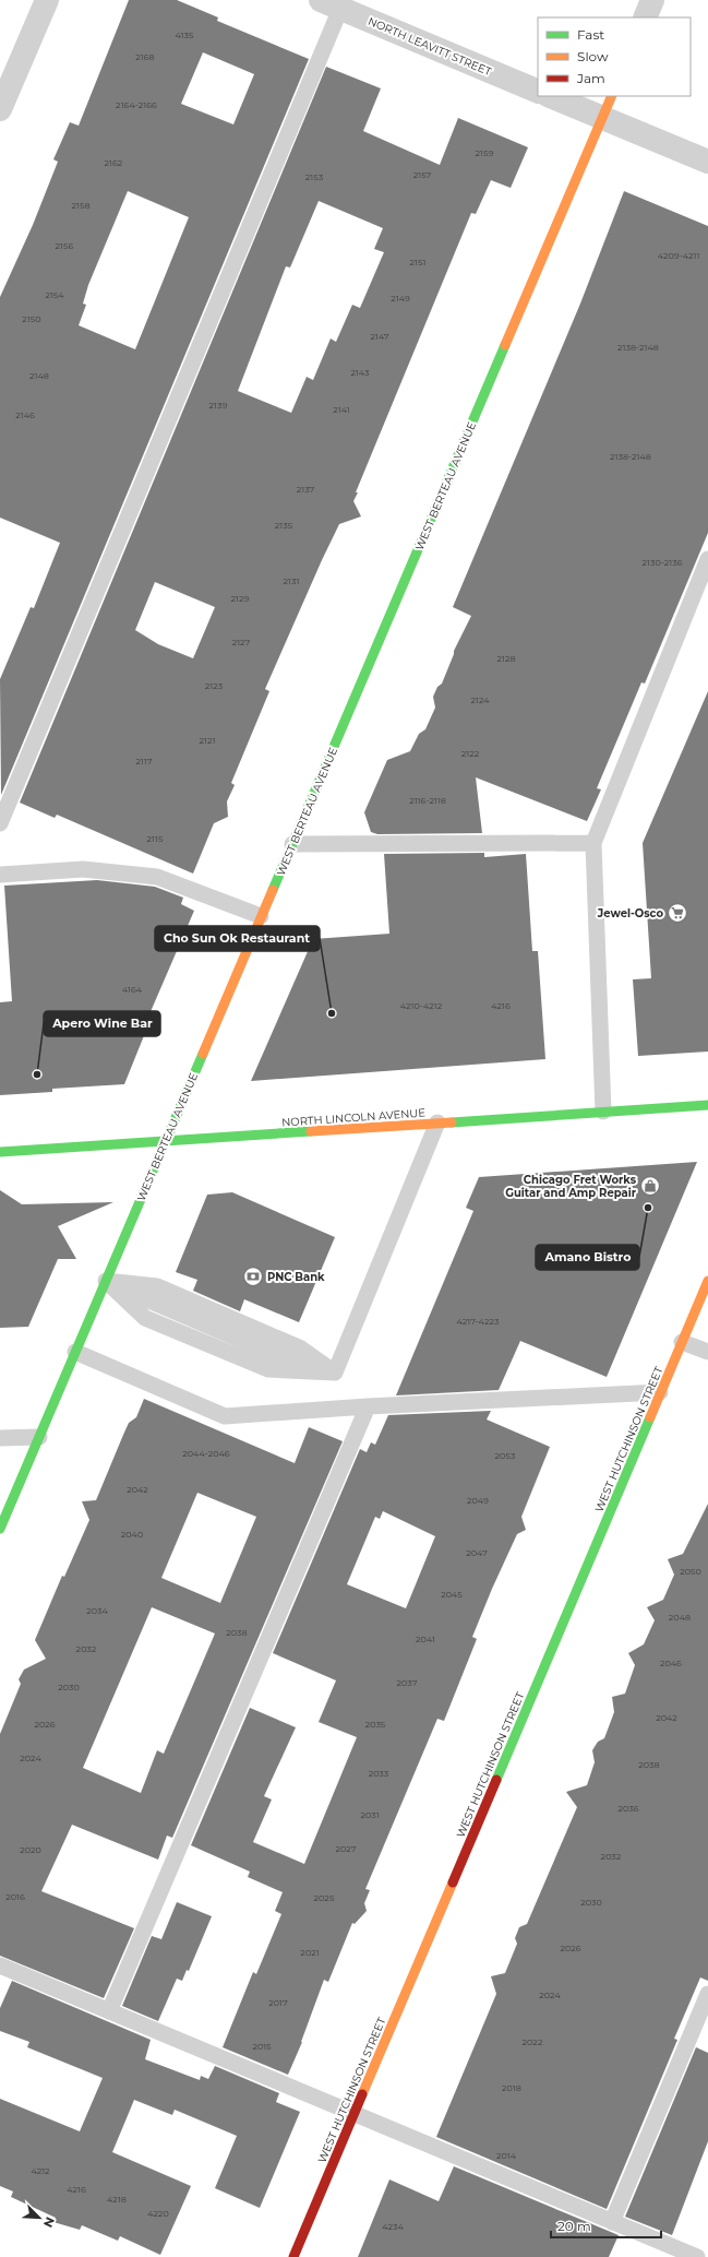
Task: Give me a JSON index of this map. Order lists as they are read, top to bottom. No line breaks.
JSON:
{"streets":{"street":["NORTH LEAVITT STREET","WEST BERTEAU AVENUE","NORTH LINCOLN AVENUE","WEST HUTCHINSON STREET"]},"crossings":[["WEST BERTEAU AVENUE","NORTH LINCOLN AVENUE"]],"places":{"supermarket":["Jewel-Osco"],"other":["Cho Sun Ok Restaurant","Apero Wine Bar","Amano Bistro"],"shop":["Chicago Fret Works Guitar and Amp Repair"],"bank":["PNC Bank"]},"house_numbers":["4135","2168","2164-2166","2159","2162","2157","2153","2158","2156","4209-4211","2151","2154","2149","2150","2147","2138-2148","2143","2148","2139","2141","2146","2138-2148","2137","2135","2130-2136","2131","2129","2127","2128","2123","2124","2121","2122","2117","2116-2118","2115","4164","4210-4212","4216","4217-4223","2044-2046","2053","2042","2049","2040","2047","2050","2045","2034","2048","2038","2041","2032","2046","2037","2030","2042","2026","2035","2024","2038","2033","2036","2031","2027","2020","2032","2016","2025","2030","2026","2021","2024","2017","2022","2015","2018","2014","4212","4216","4218","4220","4234"],"legend":["Fast","Slow","Jam"],"scale_bar":"20 m","north":"bottom right"}
